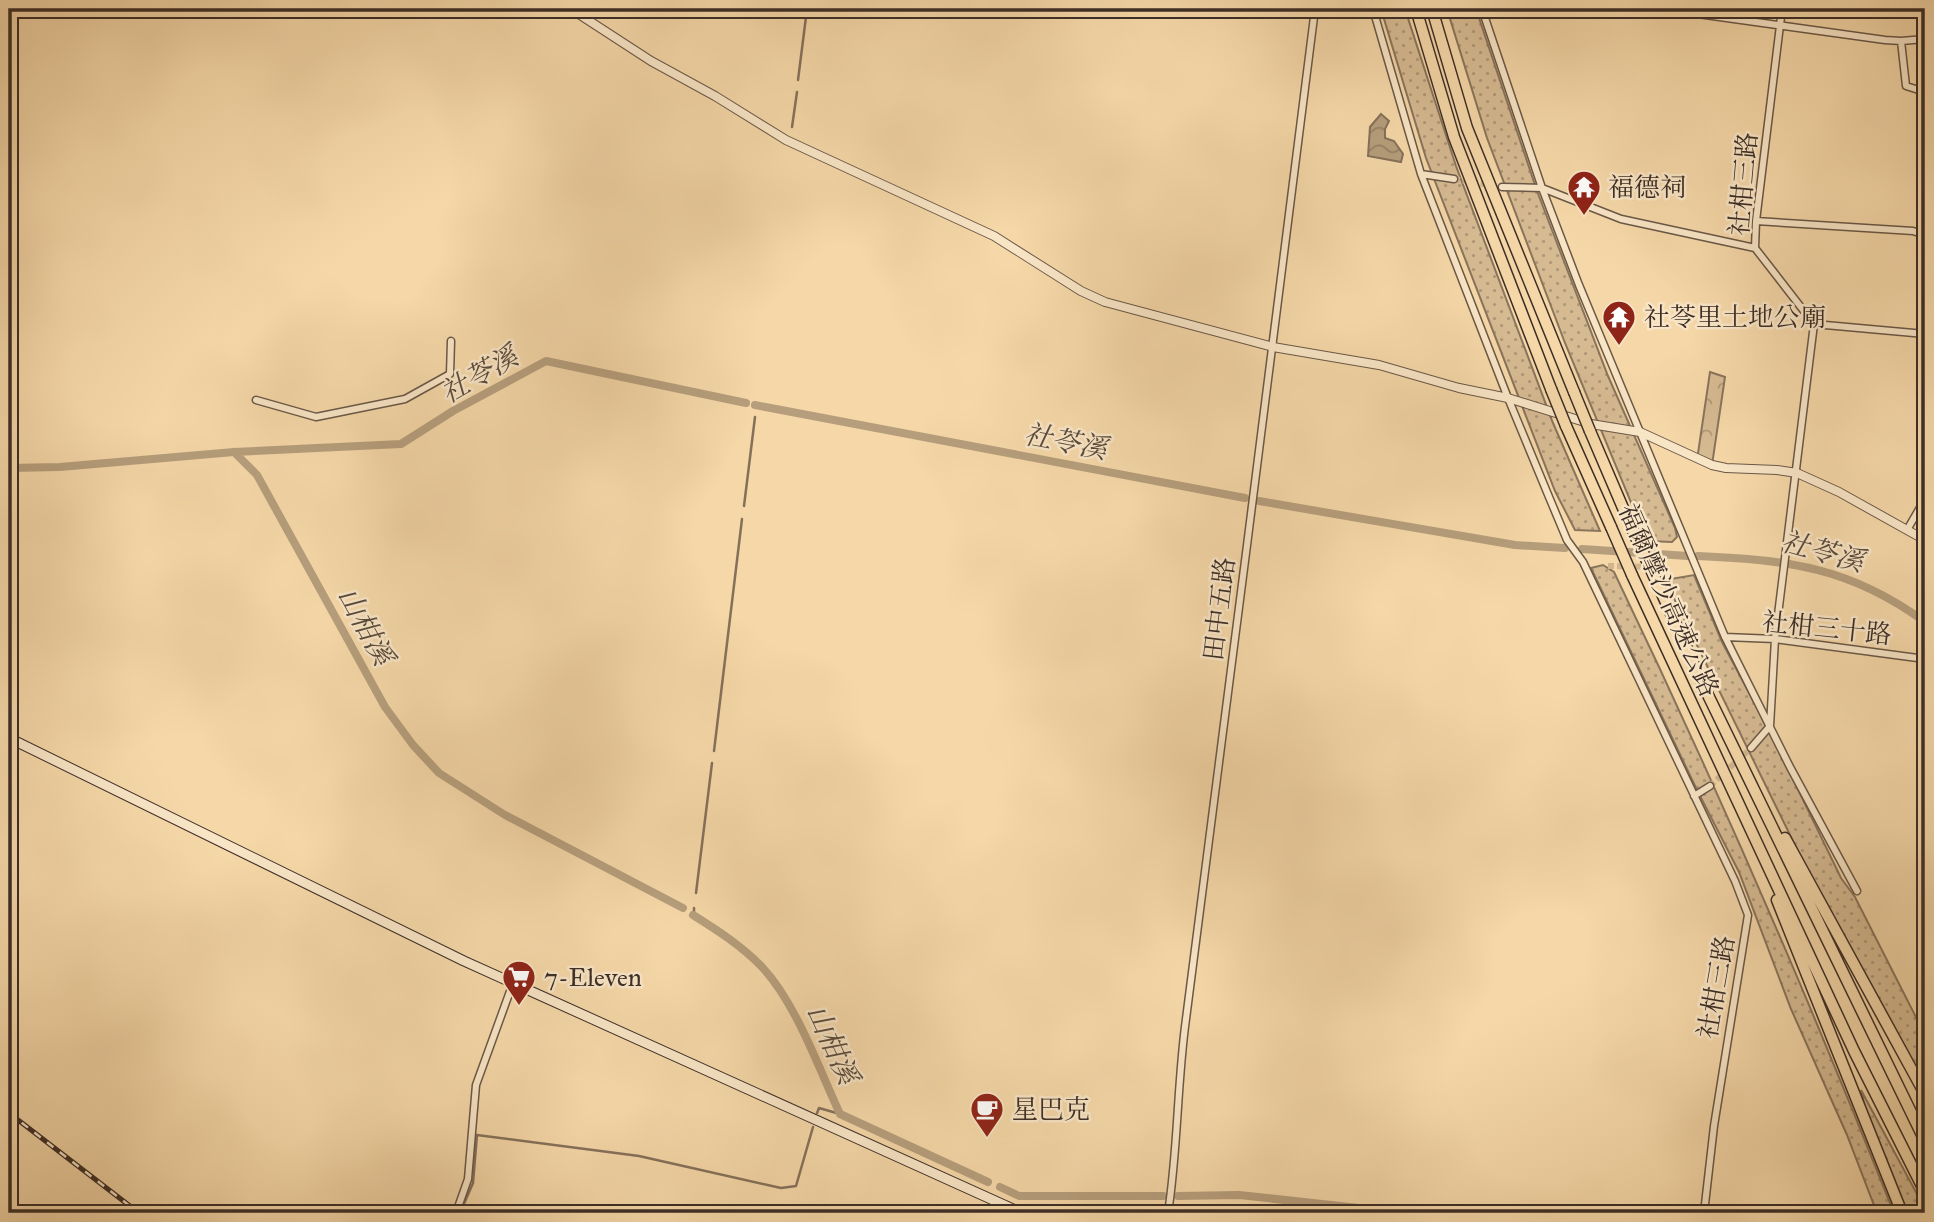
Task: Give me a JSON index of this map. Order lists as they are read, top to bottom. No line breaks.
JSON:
{"streets":{"highway":["福爾摩沙高速公路"],"street":["社柑三路","田中五路","社柑三十路"]},"water":["社苓溪","山柑溪"],"places":{"temple":["福德祠","社苓里土地公廟"],"supermarket":["7-Eleven"],"cafe":["星巴克"]}}
